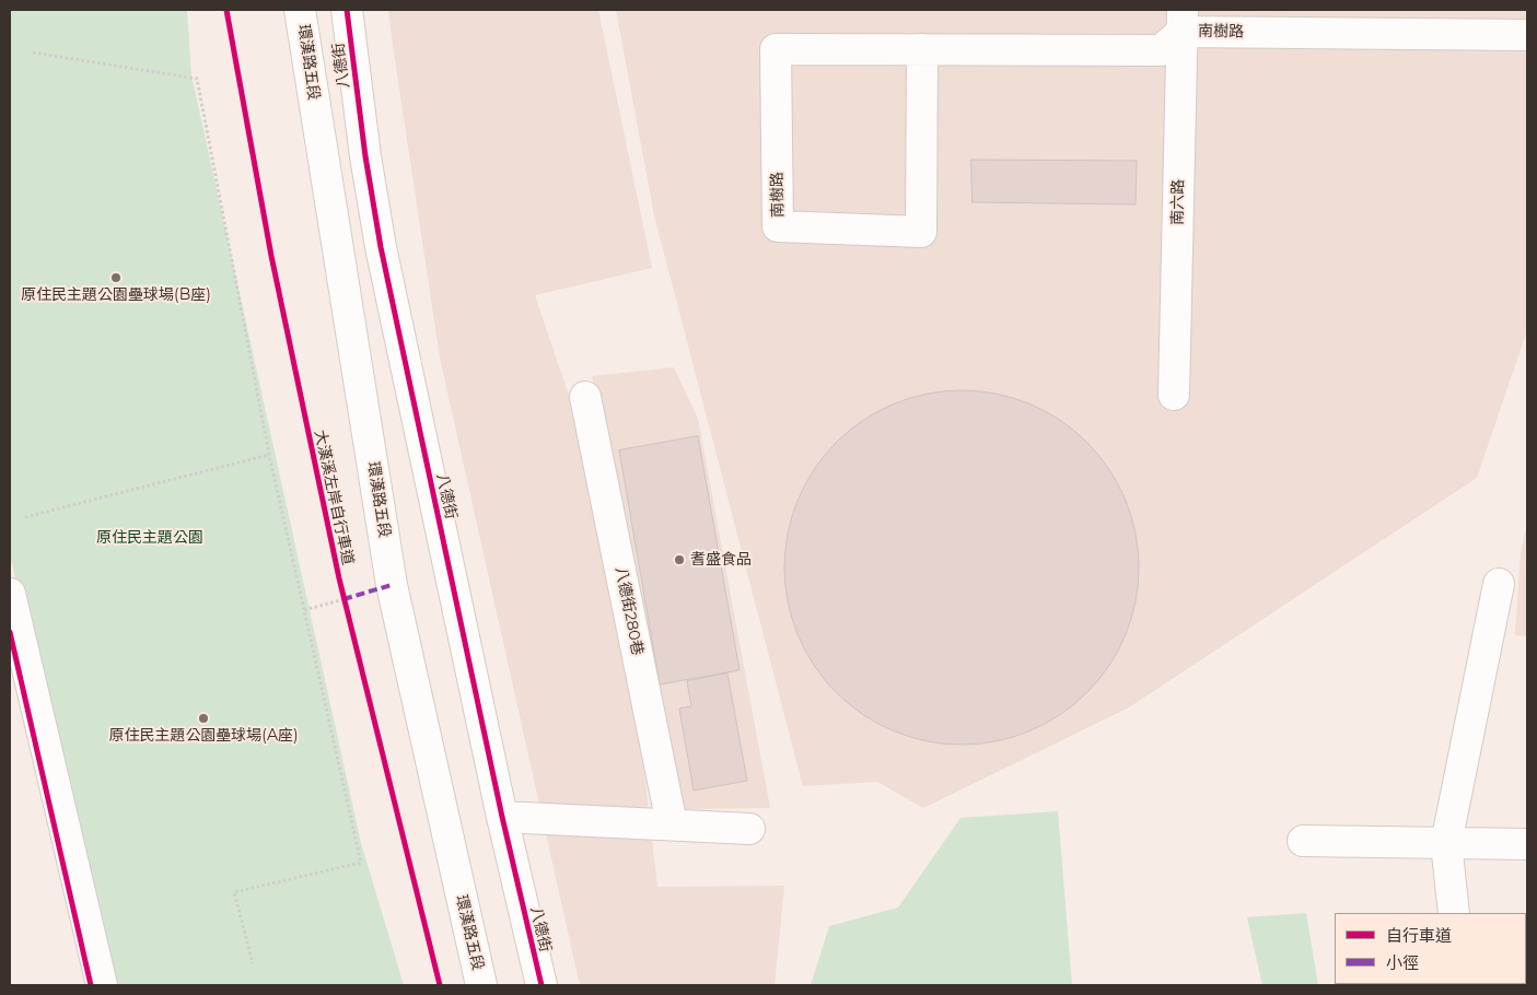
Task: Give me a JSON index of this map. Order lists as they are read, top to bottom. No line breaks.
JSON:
{"streets":{"street":["南樹路","環漢路五段","八德街","南六路","八德街280巷"],"cycle path":["大漢溪左岸自行車道"]},"crossings":[["南樹路","南六路"]],"parks":["原住民主題公園"],"places":["原住民主題公園壘球場(B座)","耆盛食品","原住民主題公園壘球場(A座)"],"legend":["自行車道","小徑"]}
